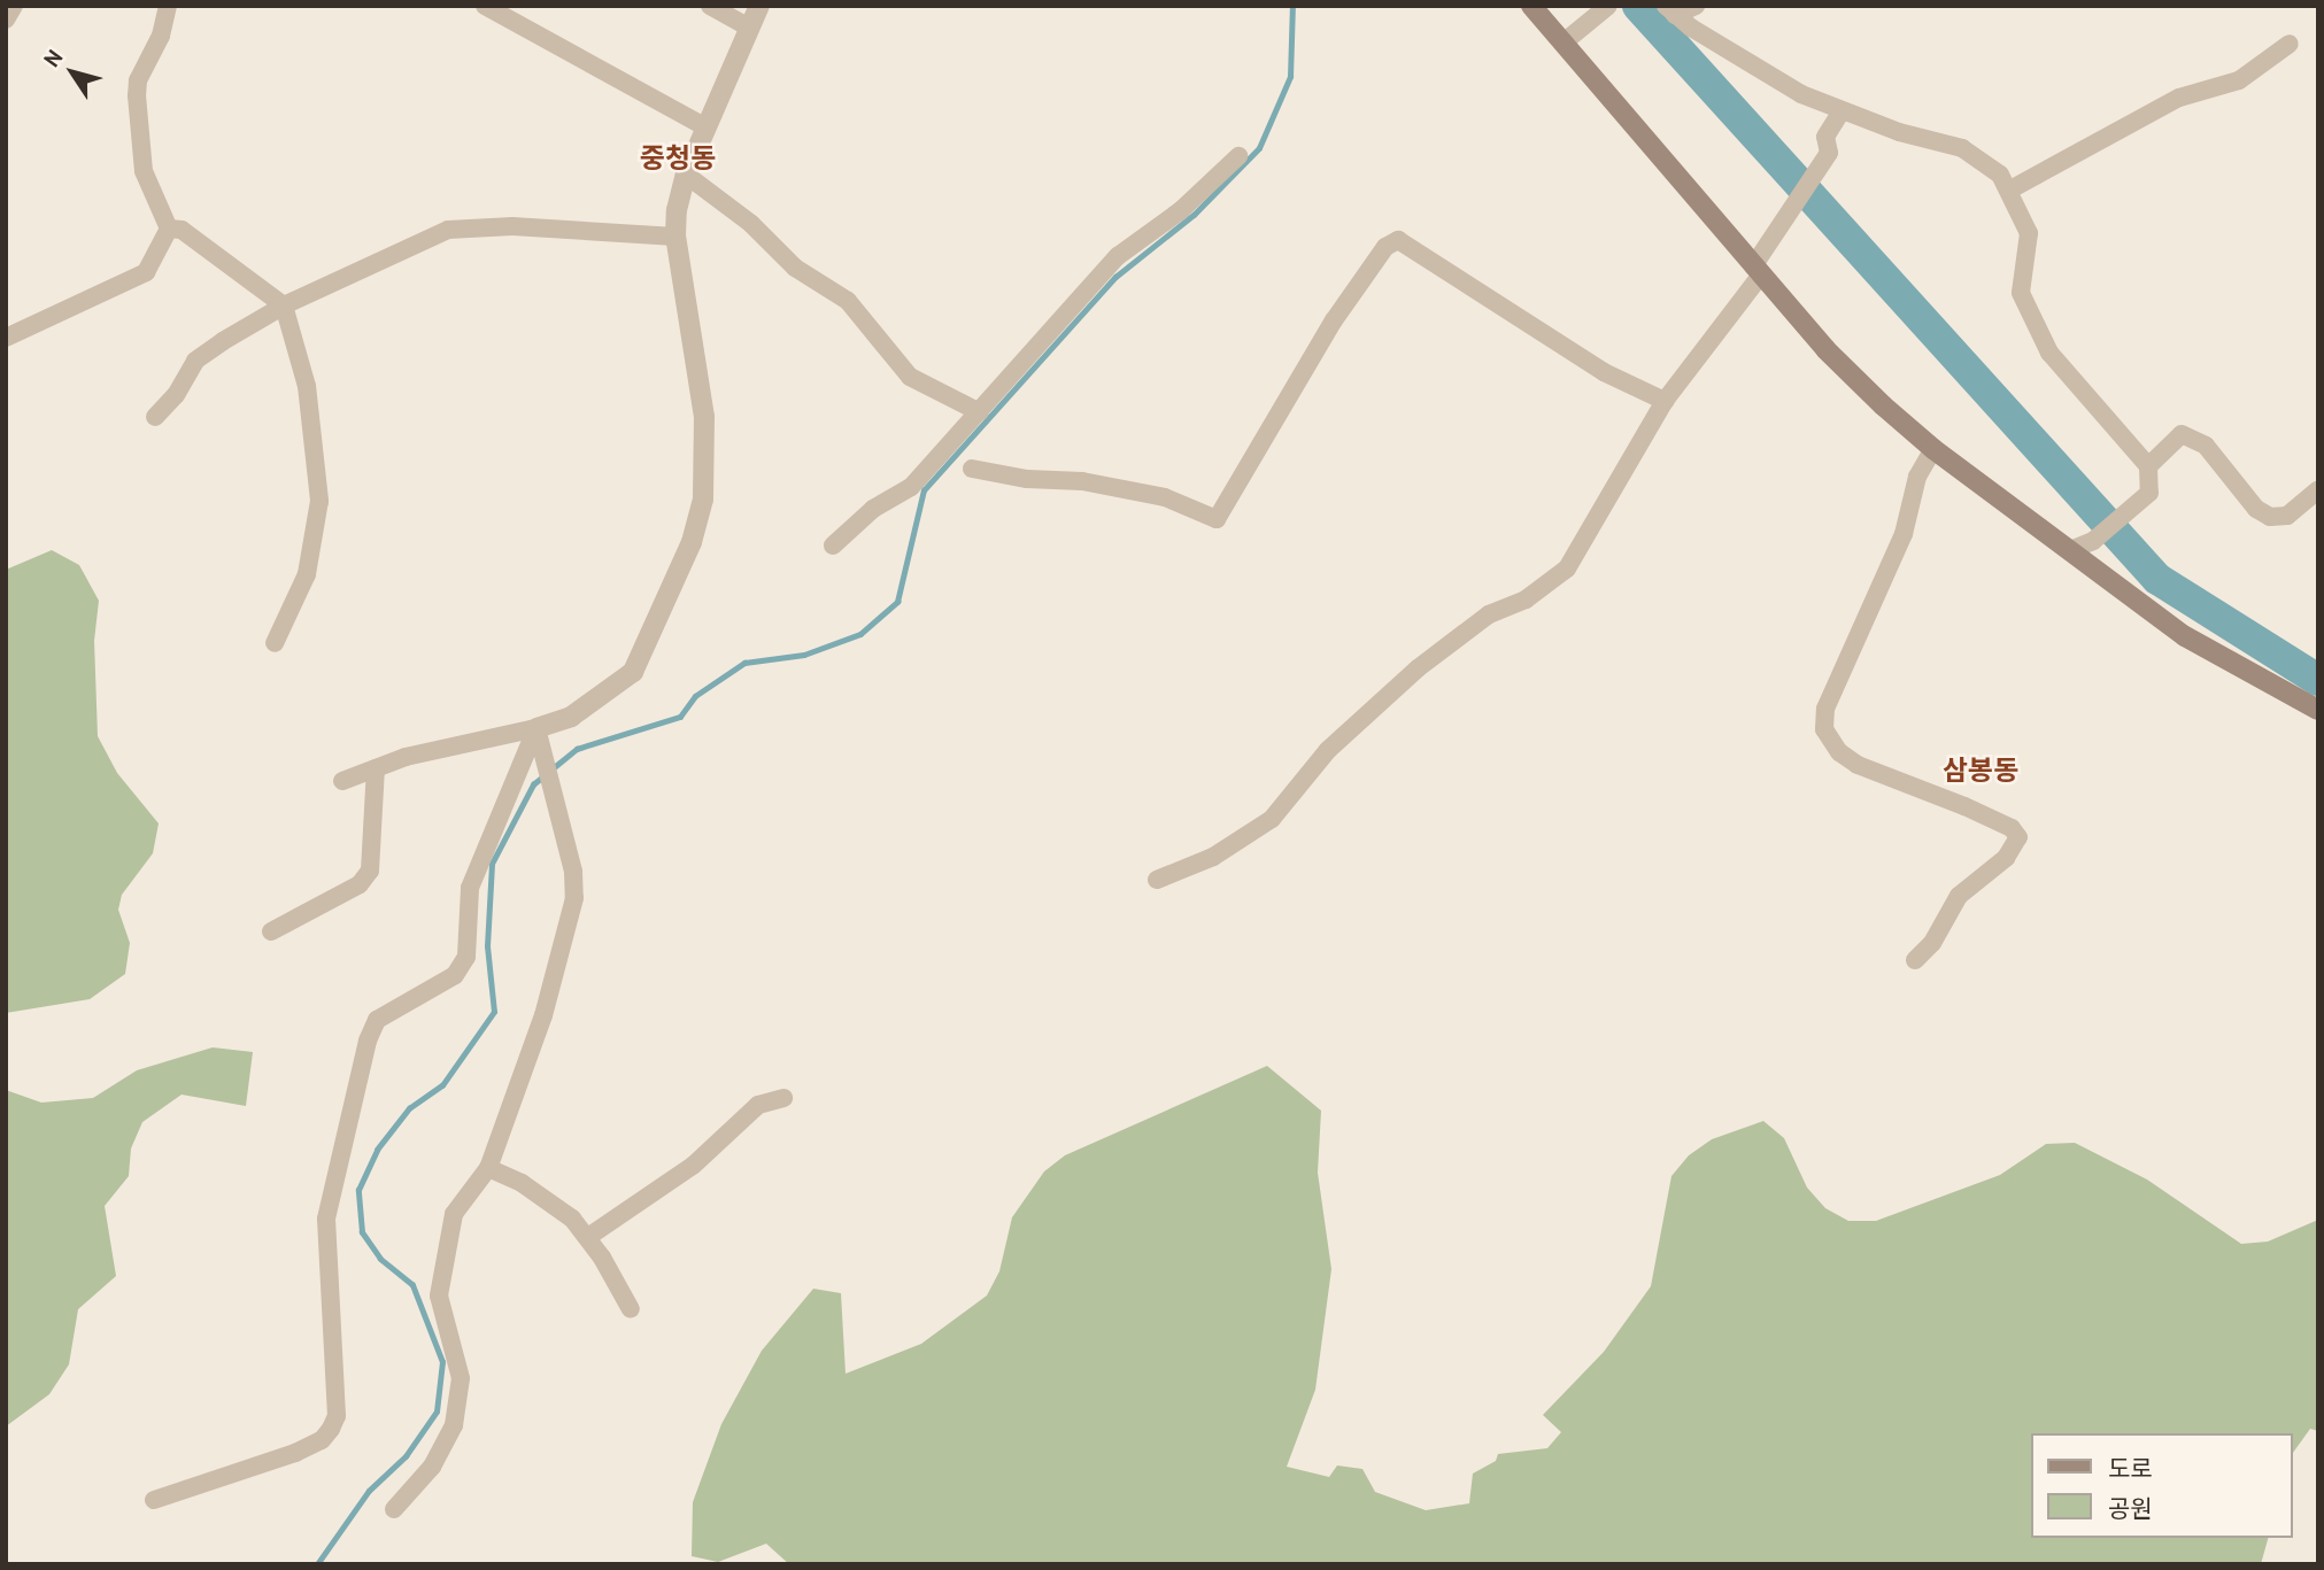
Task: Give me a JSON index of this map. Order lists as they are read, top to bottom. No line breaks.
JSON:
{"districts":["중청동","삼봉동"],"legend":["도로","공원"],"north":"top left"}
